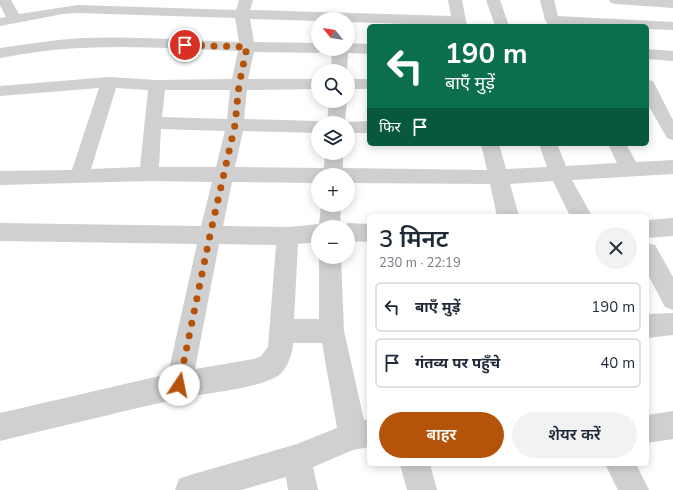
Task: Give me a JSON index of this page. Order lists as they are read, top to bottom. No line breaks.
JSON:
{"north":"top left","page":{"map_buttons":["+","−"],"turn":["190 m","बाएँ मुड़ें"],"then":"फिर","heading":["3 मिनट","230 m · 22:19"],"list":[{"name":"बाएँ मुड़ें","value":"190 m"},{"name":"गंतव्य पर पहुँचे","value":"40 m"}],"buttons":["बाहर","शेयर करें"]}}
